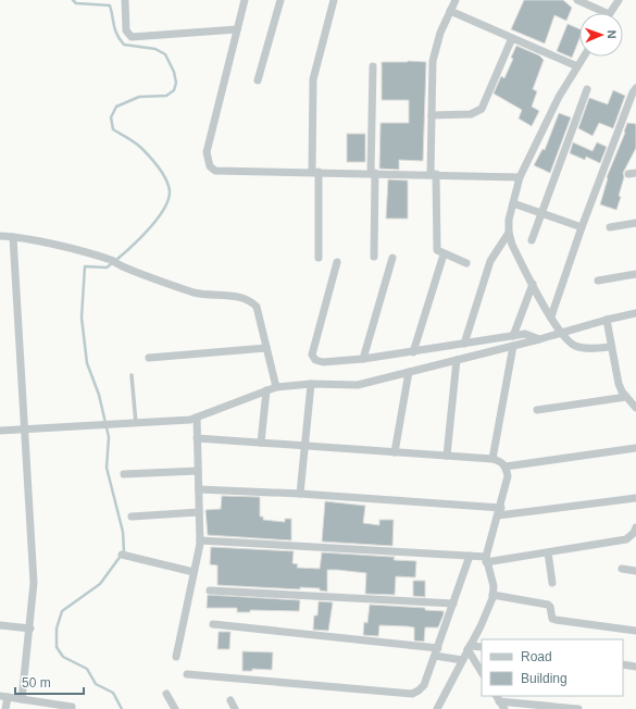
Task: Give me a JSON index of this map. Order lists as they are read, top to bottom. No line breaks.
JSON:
{"legend":["Road","Building"],"scale_bar":"50 m","north":"right"}
